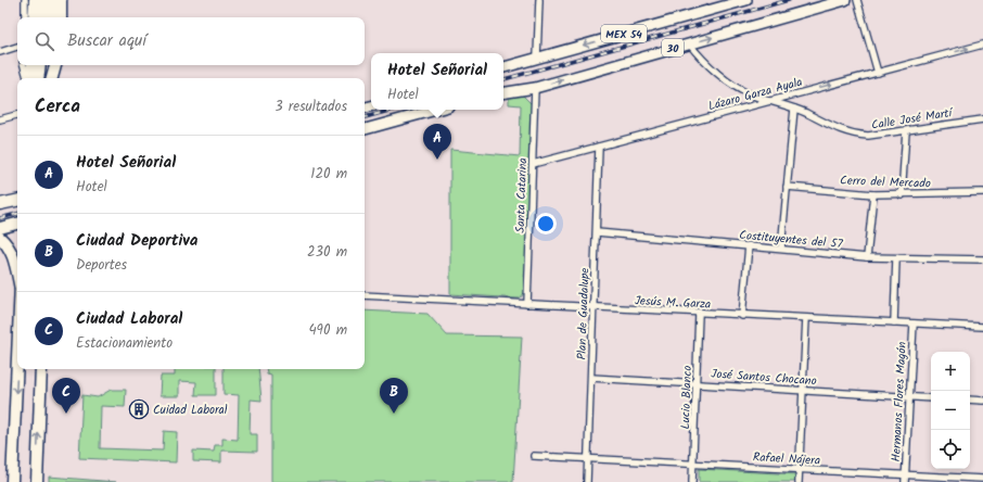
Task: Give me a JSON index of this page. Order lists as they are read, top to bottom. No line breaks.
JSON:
{"streets":{"main road":["MEX 54","30"],"street":["Lázaro Garza Ayala","Calle José Martí","Cerro del Mercado","Santa Catarina","Costituyentes del 57","Jesús M. Garza","Plan de Guadalupe","José Santos Chocano","Lucio Blanco","Hermanos Flores Magón","Rafael Nájera"]},"crossings":[["30","Calle José Martí"],["30","Santa Catarina"],["Lázaro Garza Ayala","Calle José Martí"],["Lázaro Garza Ayala","Santa Catarina"],["Lázaro Garza Ayala","Plan de Guadalupe"],["Santa Catarina","Jesús M. Garza"],["Costituyentes del 57","Plan de Guadalupe"],["Jesús M. Garza","Plan de Guadalupe"],["Jesús M. Garza","Lucio Blanco"],["Jesús M. Garza","Hermanos Flores Magón"],["Plan de Guadalupe","José Santos Chocano"],["Plan de Guadalupe","Rafael Nájera"],["José Santos Chocano","Lucio Blanco"],["José Santos Chocano","Hermanos Flores Magón"],["Lucio Blanco","Rafael Nájera"],["Hermanos Flores Magón","Rafael Nájera"]],"one_way":["Lázaro Garza Ayala"],"places":{"building":["Cuidad Laboral"]},"page":{"search":"Buscar aquí","popup":["Hotel Señorial","Hotel"],"heading":["Cerca","3 resultados"],"pins":["A","B","C"],"list":[{"mark":"A","name":"Hotel Señorial","note":"Hotel","value":"120 m"},{"mark":"B","name":"Ciudad Deportiva","note":"Deportes","value":"230 m"},{"mark":"C","name":"Ciudad Laboral","note":"Estacionamiento","value":"490 m"}],"map_buttons":["+","−"]}}
